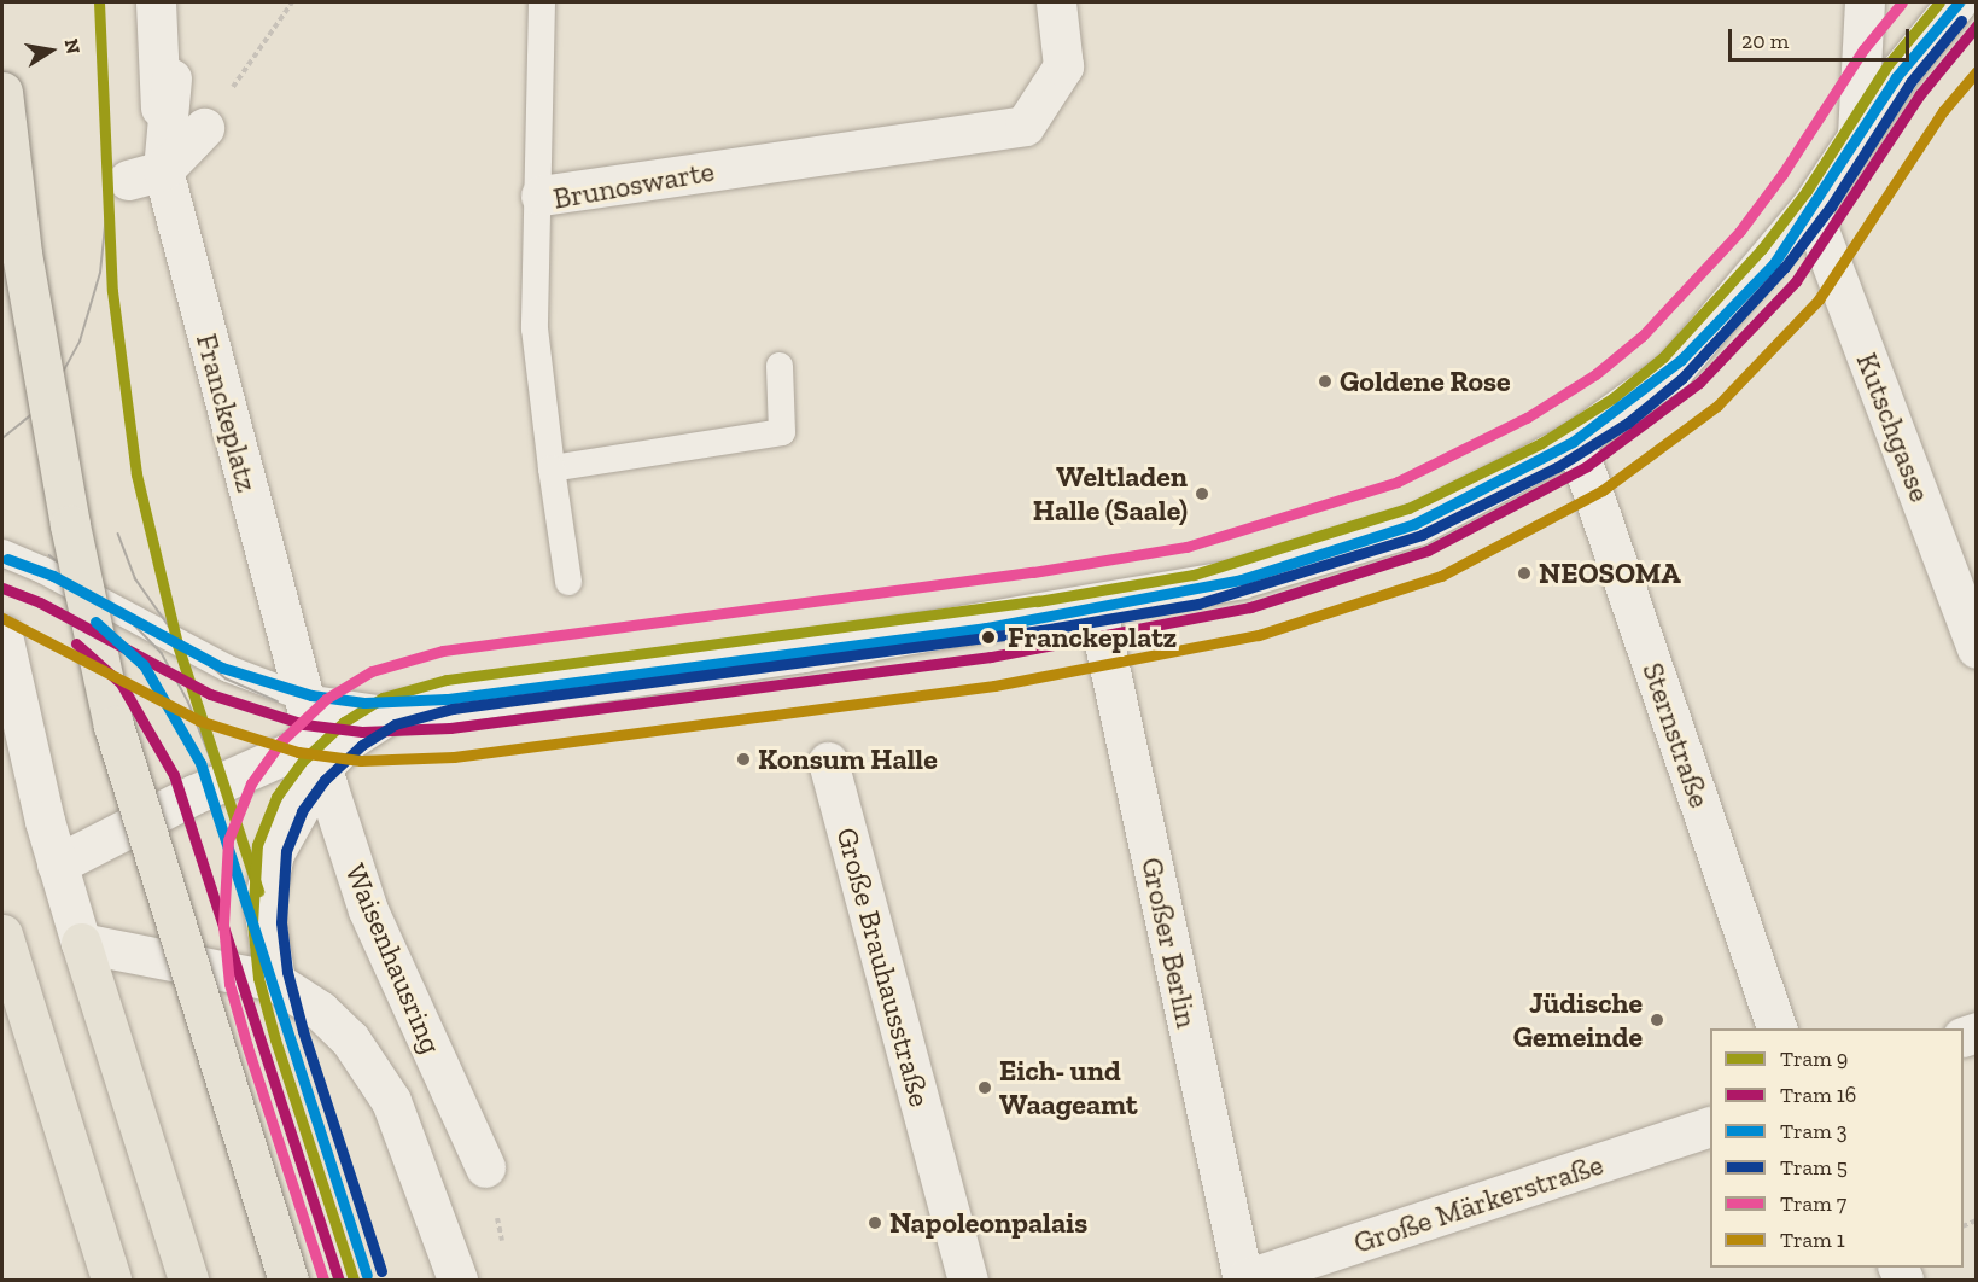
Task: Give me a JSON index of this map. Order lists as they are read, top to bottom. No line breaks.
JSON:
{"streets":{"street":["Brunoswarte","Franckeplatz","Kutschgasse","Sternstraße","Großer Berlin","Waisenhausring","Große Brauhausstraße","Große Märkerstraße"]},"crossings":[["Franckeplatz","Waisenhausring"],["Großer Berlin","Große Märkerstraße"]],"places":["Goldene Rose","Weltladen Halle (Saale)","NEOSOMA","Franckeplatz","Konsum Halle","Jüdische Gemeinde","Eich- und Waageamt","Napoleonpalais"],"lines":["tram line 9","tram line 3","tram line 7","tram line 5","tram line 16","tram line 1"],"legend":["Tram 9","Tram 16","Tram 3","Tram 5","Tram 7","Tram 1"],"scale_bar":"20 m","north":"right"}
